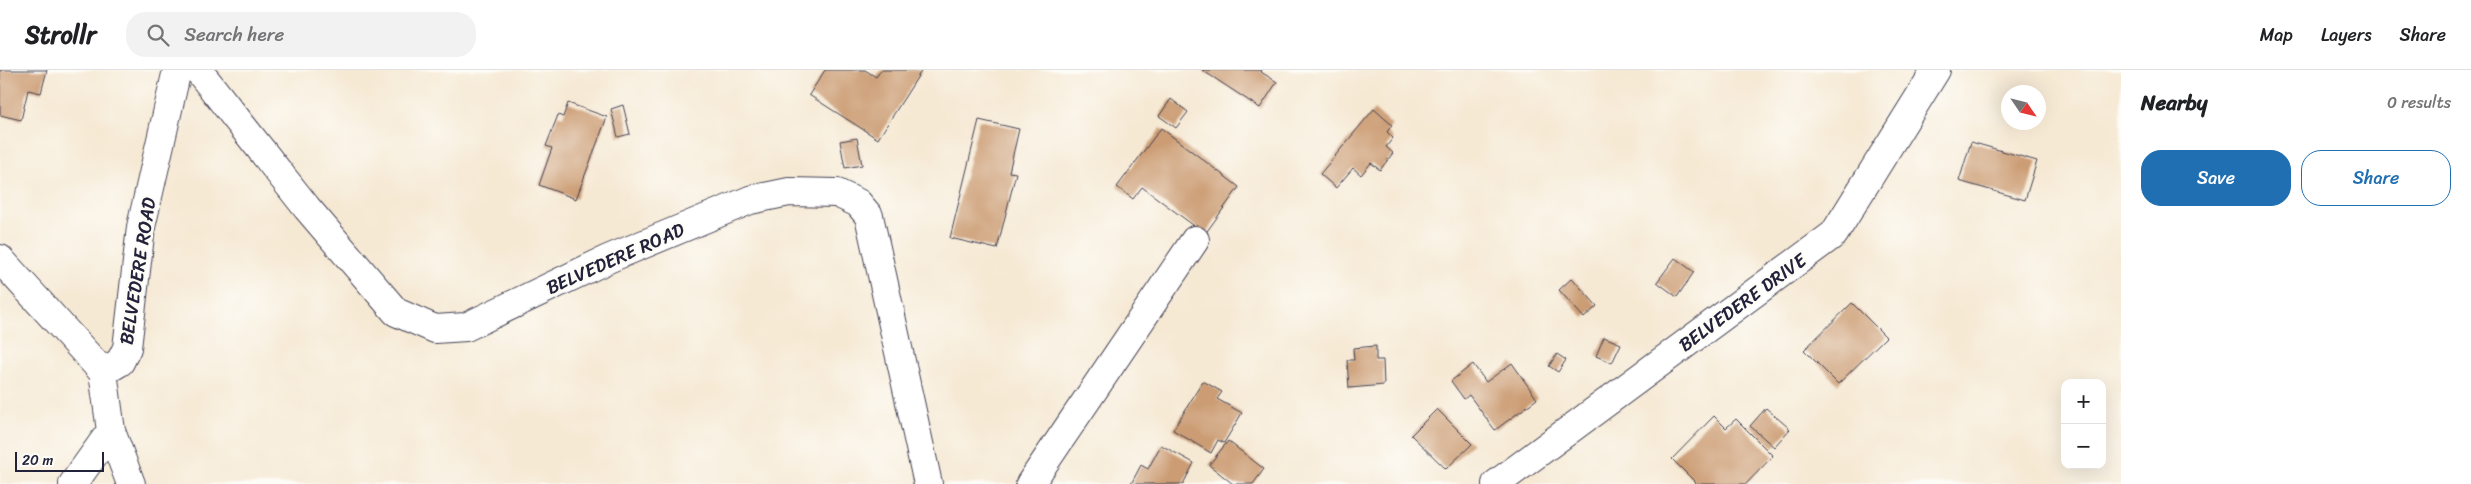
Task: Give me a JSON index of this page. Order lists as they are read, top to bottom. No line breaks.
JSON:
{"streets":{"street":["BELVEDERE ROAD","BELVEDERE DRIVE"]},"scale_bar":"20 m","north":"bottom right","page":{"header":"Strollr","search":"Search here","nav":["Map","Layers","Share"],"heading":["Nearby","0 results"],"buttons":["Save","Share"],"map_buttons":["+","−"],"scale":"20 m"}}
